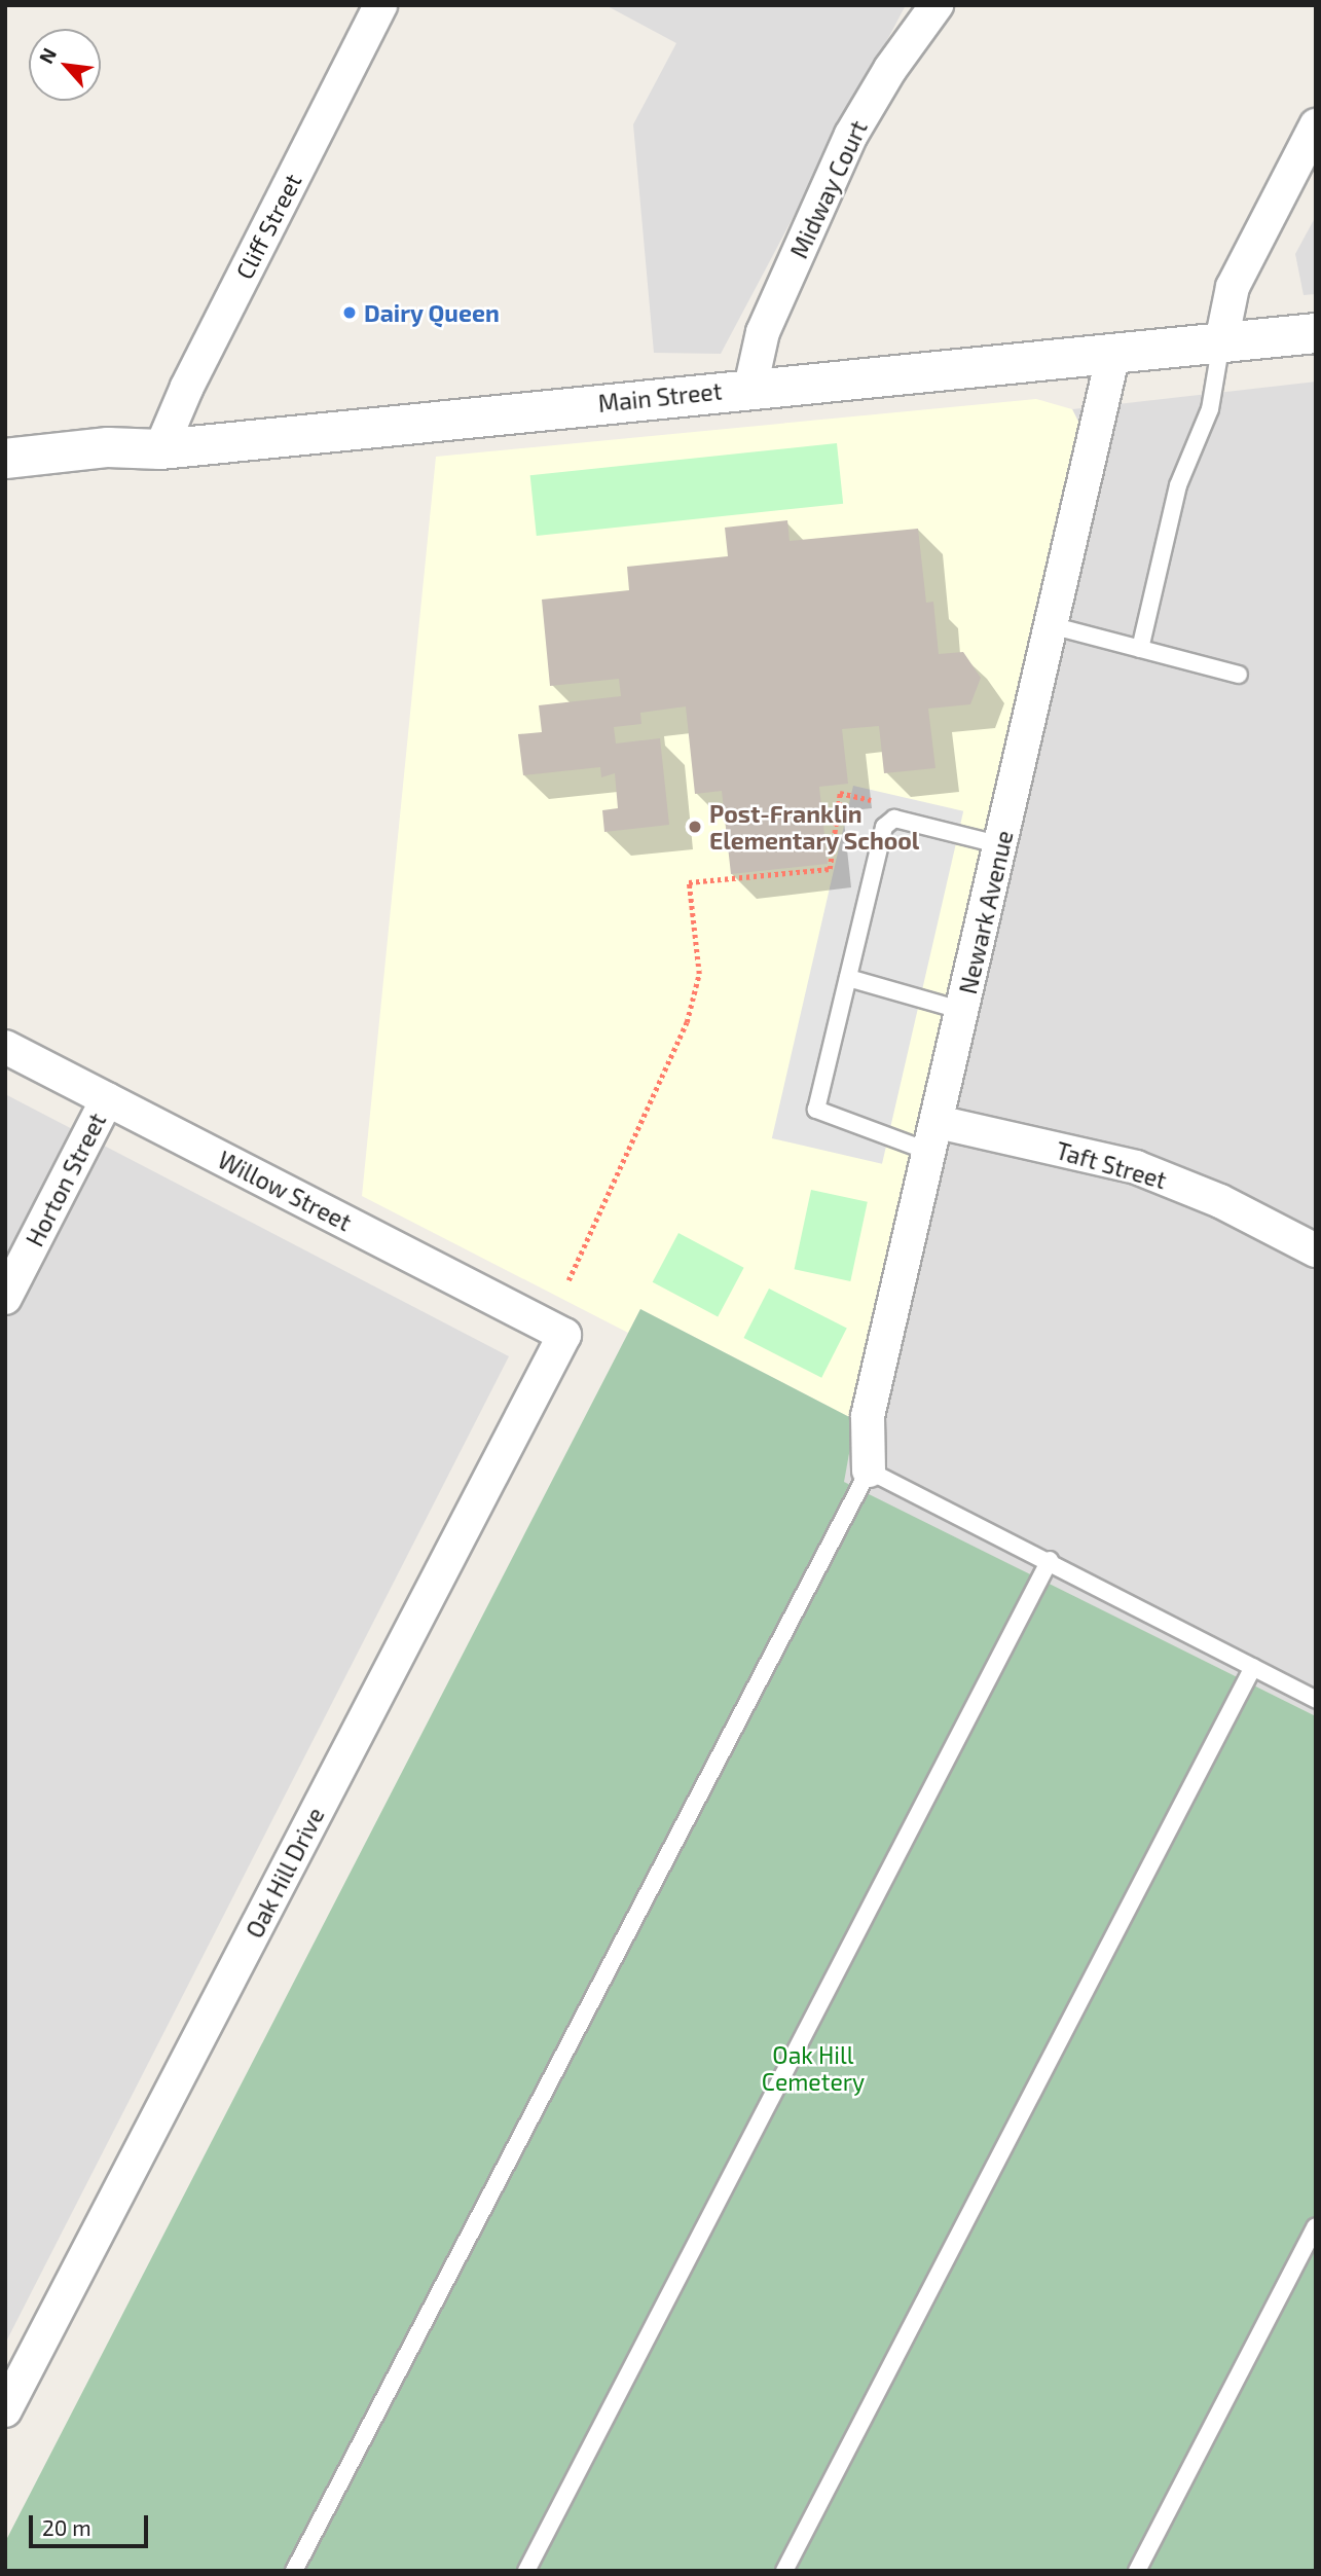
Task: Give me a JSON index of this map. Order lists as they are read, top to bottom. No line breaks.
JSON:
{"streets":{"street":["Midway Court","Cliff Street","Main Street","Newark Avenue","Taft Street","Horton Street","Willow Street","Oak Hill Drive"]},"crossings":[["Midway Court","Main Street"],["Cliff Street","Main Street"],["Main Street","Newark Avenue"],["Newark Avenue","Taft Street"],["Horton Street","Willow Street"],["Willow Street","Oak Hill Drive"]],"parks":["Oak Hill Cemetery"],"places":["Dairy Queen","Post-Franklin Elementary School"],"scale_bar":"20 m","north":"top left"}
